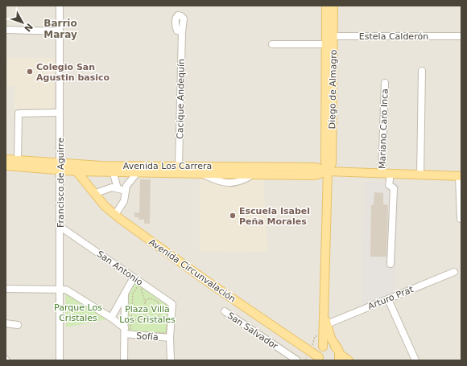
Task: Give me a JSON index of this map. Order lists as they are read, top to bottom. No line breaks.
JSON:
{"streets":{"main road":["Diego de Almagro","Avenida Los Carrera","Avenida Circunvalación"],"street":["Estela Calderón","Cacique Andequín","Mariano Caro Inca","Francisco de Aguirre","San Antonio","Arturo Prat","San Salvador","Sofía"]},"crossings":[["Estela Calderón","Diego de Almagro"],["Diego de Almagro","Avenida Los Carrera"],["Diego de Almagro","Avenida Circunvalación"],["Diego de Almagro","Arturo Prat"],["Cacique Andequín","Avenida Los Carrera"],["Mariano Caro Inca","Avenida Los Carrera"],["Avenida Los Carrera","Francisco de Aguirre"],["Avenida Los Carrera","Avenida Circunvalación"],["Francisco de Aguirre","San Antonio"],["Francisco de Aguirre","Sofía"],["San Antonio","Sofía"]],"districts":["Barrio Maray"],"parks":["Parque Los Cristales","Plaza Villa Los Cristales"],"places":["Colegio San Agustin basico","Escuela Isabel Peña Morales"],"north":"bottom right"}
